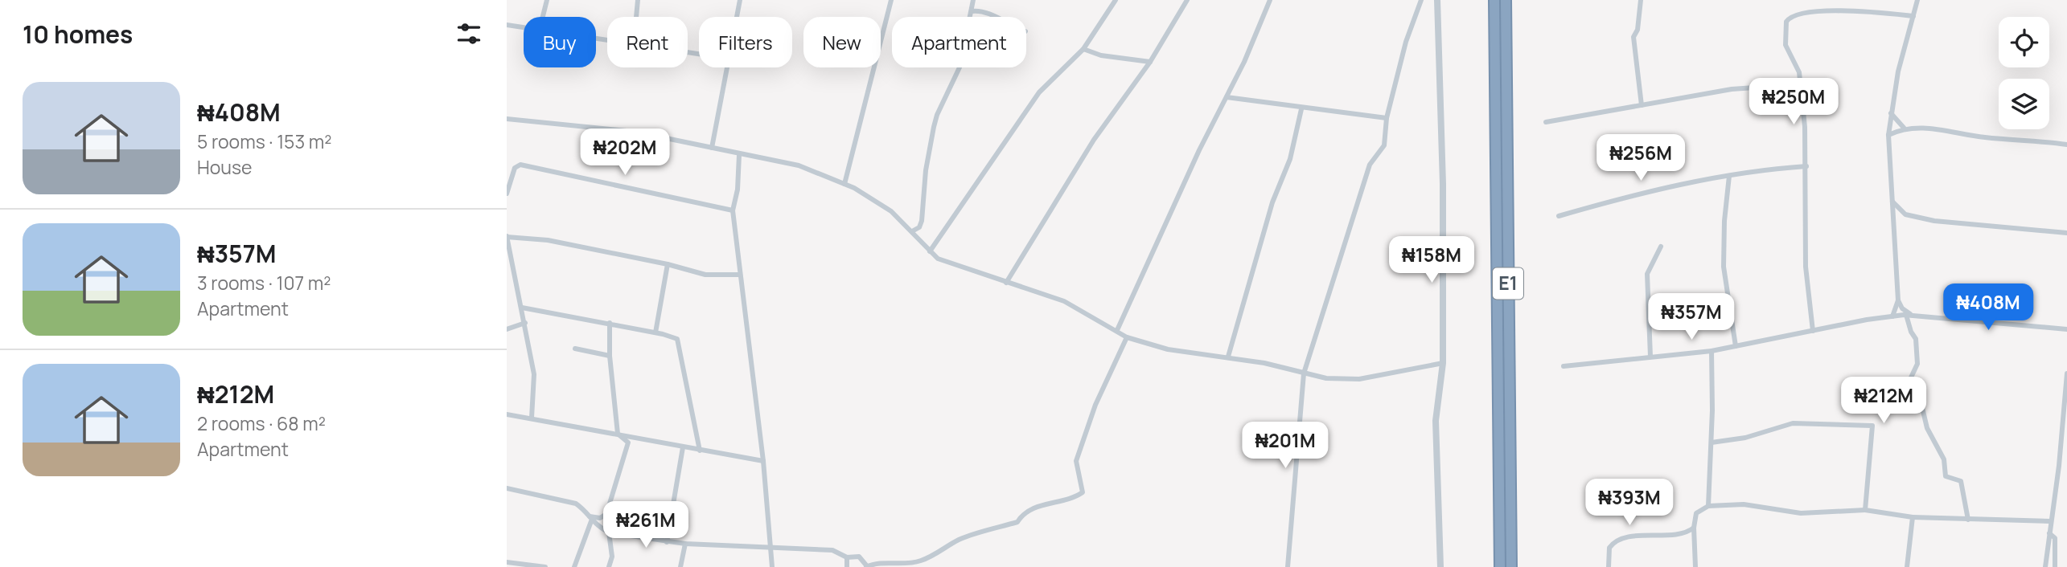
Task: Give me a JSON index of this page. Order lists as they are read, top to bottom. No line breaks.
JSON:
{"streets":{"highway":["E1"]},"page":{"heading":"10 homes","chip":["Buy","Rent","Filters","New","Apartment"],"list":[{"name":"₦408M","note":"5 rooms · 153 m² · House"},{"name":"₦357M","note":"3 rooms · 107 m² · Apartment"},{"name":"₦212M","note":"2 rooms · 68 m² · Apartment"}],"price":["₦250M","₦202M","₦256M","₦158M","₦408M","₦357M","₦212M","₦201M","₦393M","₦261M"]}}
